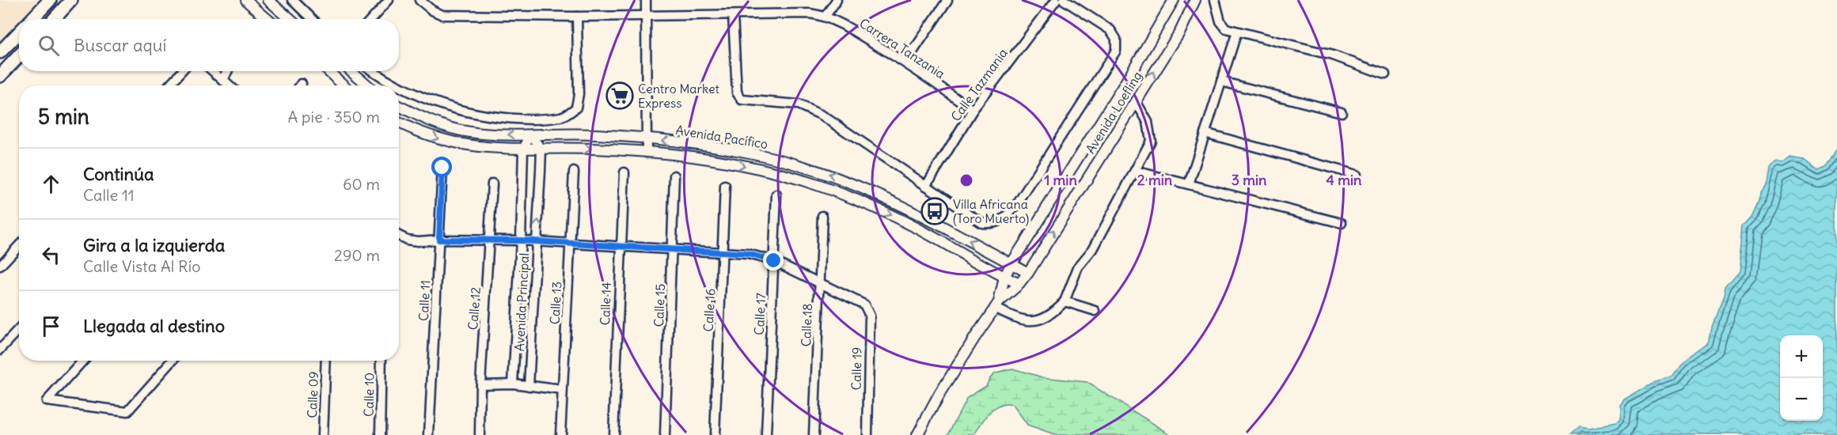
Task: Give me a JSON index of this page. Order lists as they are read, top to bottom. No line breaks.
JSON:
{"streets":{"street":["Carrera Tanzania","Calle Tazmania","Avenida Loefling","Avenida Pacífico","Calle 11","Avenida Principal","Calle 13","Calle 14","Calle 15","Calle 12","Calle 16","Calle 17","Calle 18","Calle 19","Calle 09","Calle 10"]},"crossings":[["Carrera Tanzania","Calle Tazmania"],["Avenida Loefling","Avenida Pacífico"],["Avenida Pacífico","Avenida Principal"],["Calle 18","Calle 19"]],"places":{"supermarket":["Centro Market Express"],"bus stop":["Villa Africana (Toro Muerto)"]},"page":{"search":"Buscar aquí","heading":["5 min","A pie · 350 m"],"list":[["Continúa","Calle 11","60 m"],["Gira a la izquierda","Calle Vista Al Río","290 m"],"Llegada al destino"],"map_buttons":["+","−"]},"rings":["1 min","2 min","3 min","4 min"]}
